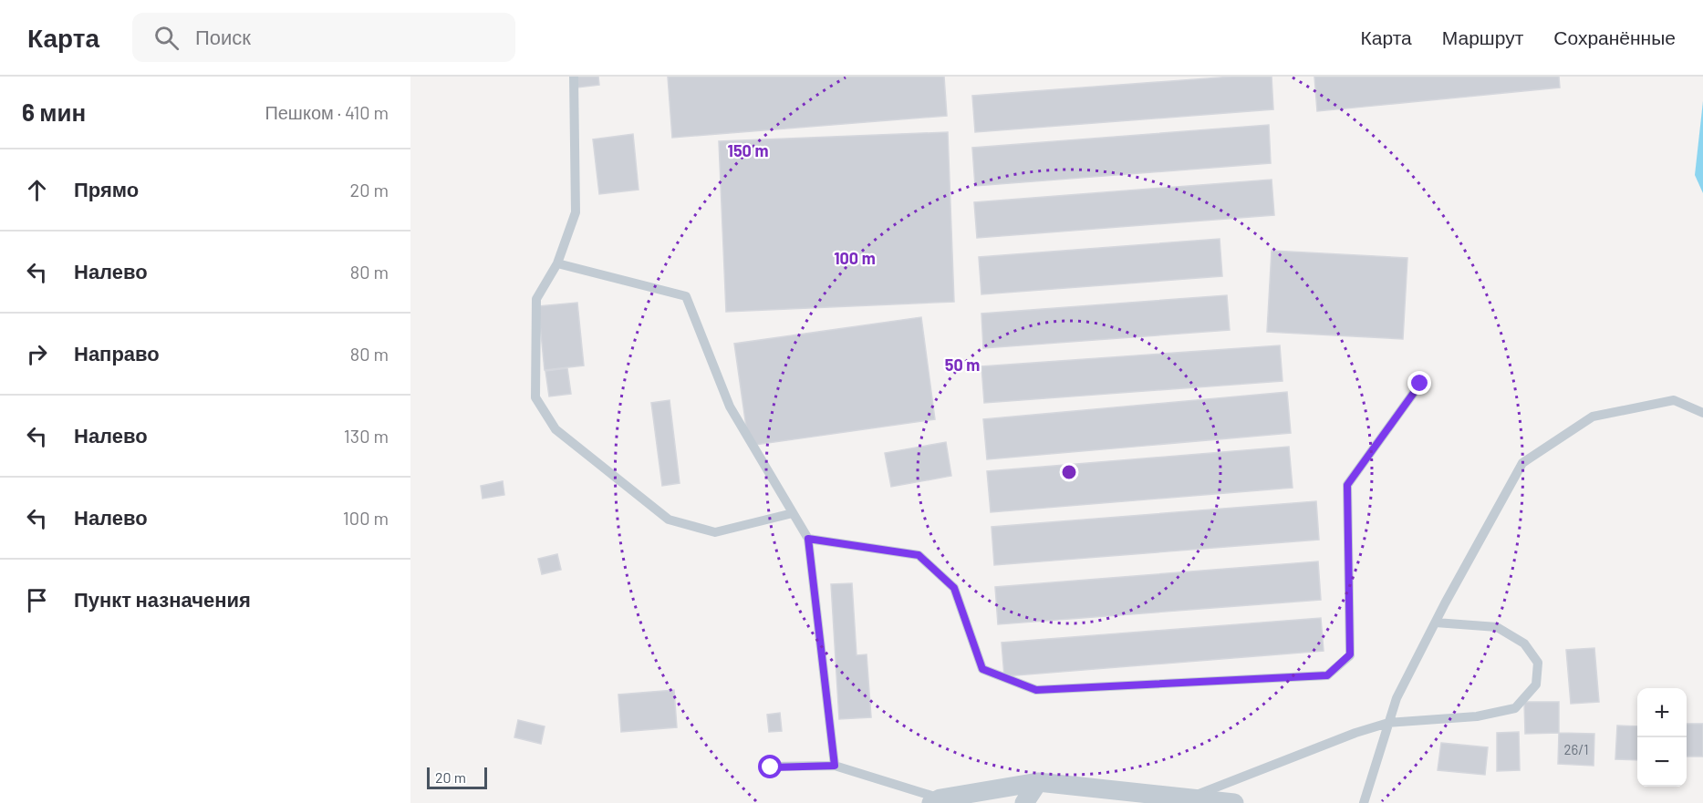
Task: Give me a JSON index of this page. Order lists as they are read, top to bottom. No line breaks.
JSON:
{"house_numbers":["26/1"],"scale_bar":"20 m","page":{"header":"Карта","search":"Поиск","nav":["Карта","Маршрут","Сохранённые"],"heading":["6 мин","Пешком · 410 m"],"list":[["Прямо","20 m"],["Налево","80 m"],["Направо","80 m"],["Налево","130 m"],["Налево","100 m"],"Пункт назначения"],"map_buttons":["+","−"],"scale":"20 m"},"rings":["150 m","100 m","50 m"]}
